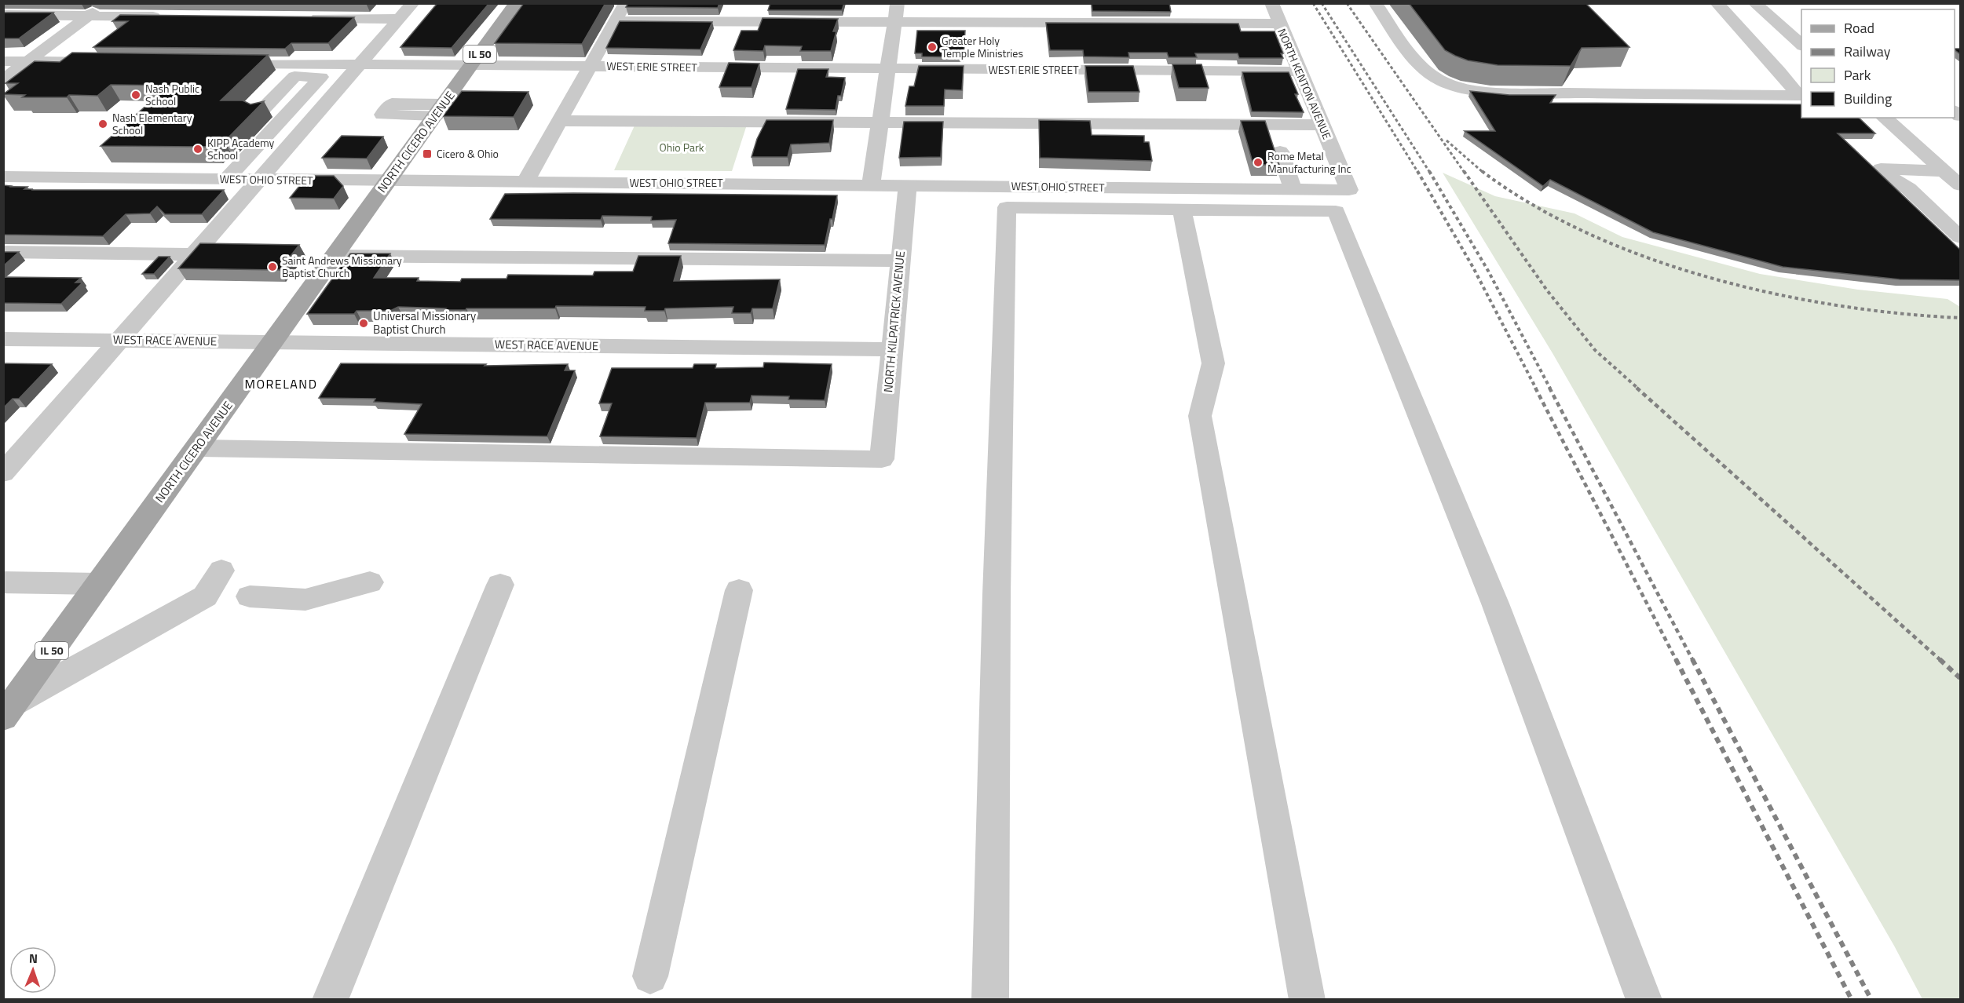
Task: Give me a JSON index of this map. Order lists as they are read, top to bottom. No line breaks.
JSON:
{"streets":{"main road":["IL 50","NORTH CICERO AVENUE"],"street":["WEST ERIE STREET","NORTH KENTON AVENUE","WEST OHIO STREET","NORTH KILPATRICK AVENUE","WEST RACE AVENUE"]},"crossings":[["WEST ERIE STREET","NORTH KENTON AVENUE"],["WEST ERIE STREET","NORTH CICERO AVENUE"],["NORTH KENTON AVENUE","WEST OHIO STREET"],["NORTH CICERO AVENUE","WEST OHIO STREET"],["NORTH CICERO AVENUE","NORTH KILPATRICK AVENUE"],["NORTH CICERO AVENUE","WEST RACE AVENUE"],["WEST OHIO STREET","NORTH KILPATRICK AVENUE"],["NORTH KILPATRICK AVENUE","WEST RACE AVENUE"]],"districts":["MORELAND"],"parks":["Ohio Park"],"places":{"other":["Greater Holy Temple Ministries","Nash Public School","Nash Elementary School","KIPP Academy School","Rome Metal Manufacturing Inc","Saint Andrews Missionary Baptist Church","Universal Missionary Baptist Church"],"transit":["Cicero & Ohio"]},"legend":["Road","Railway","Park","Building"],"north":"top"}
